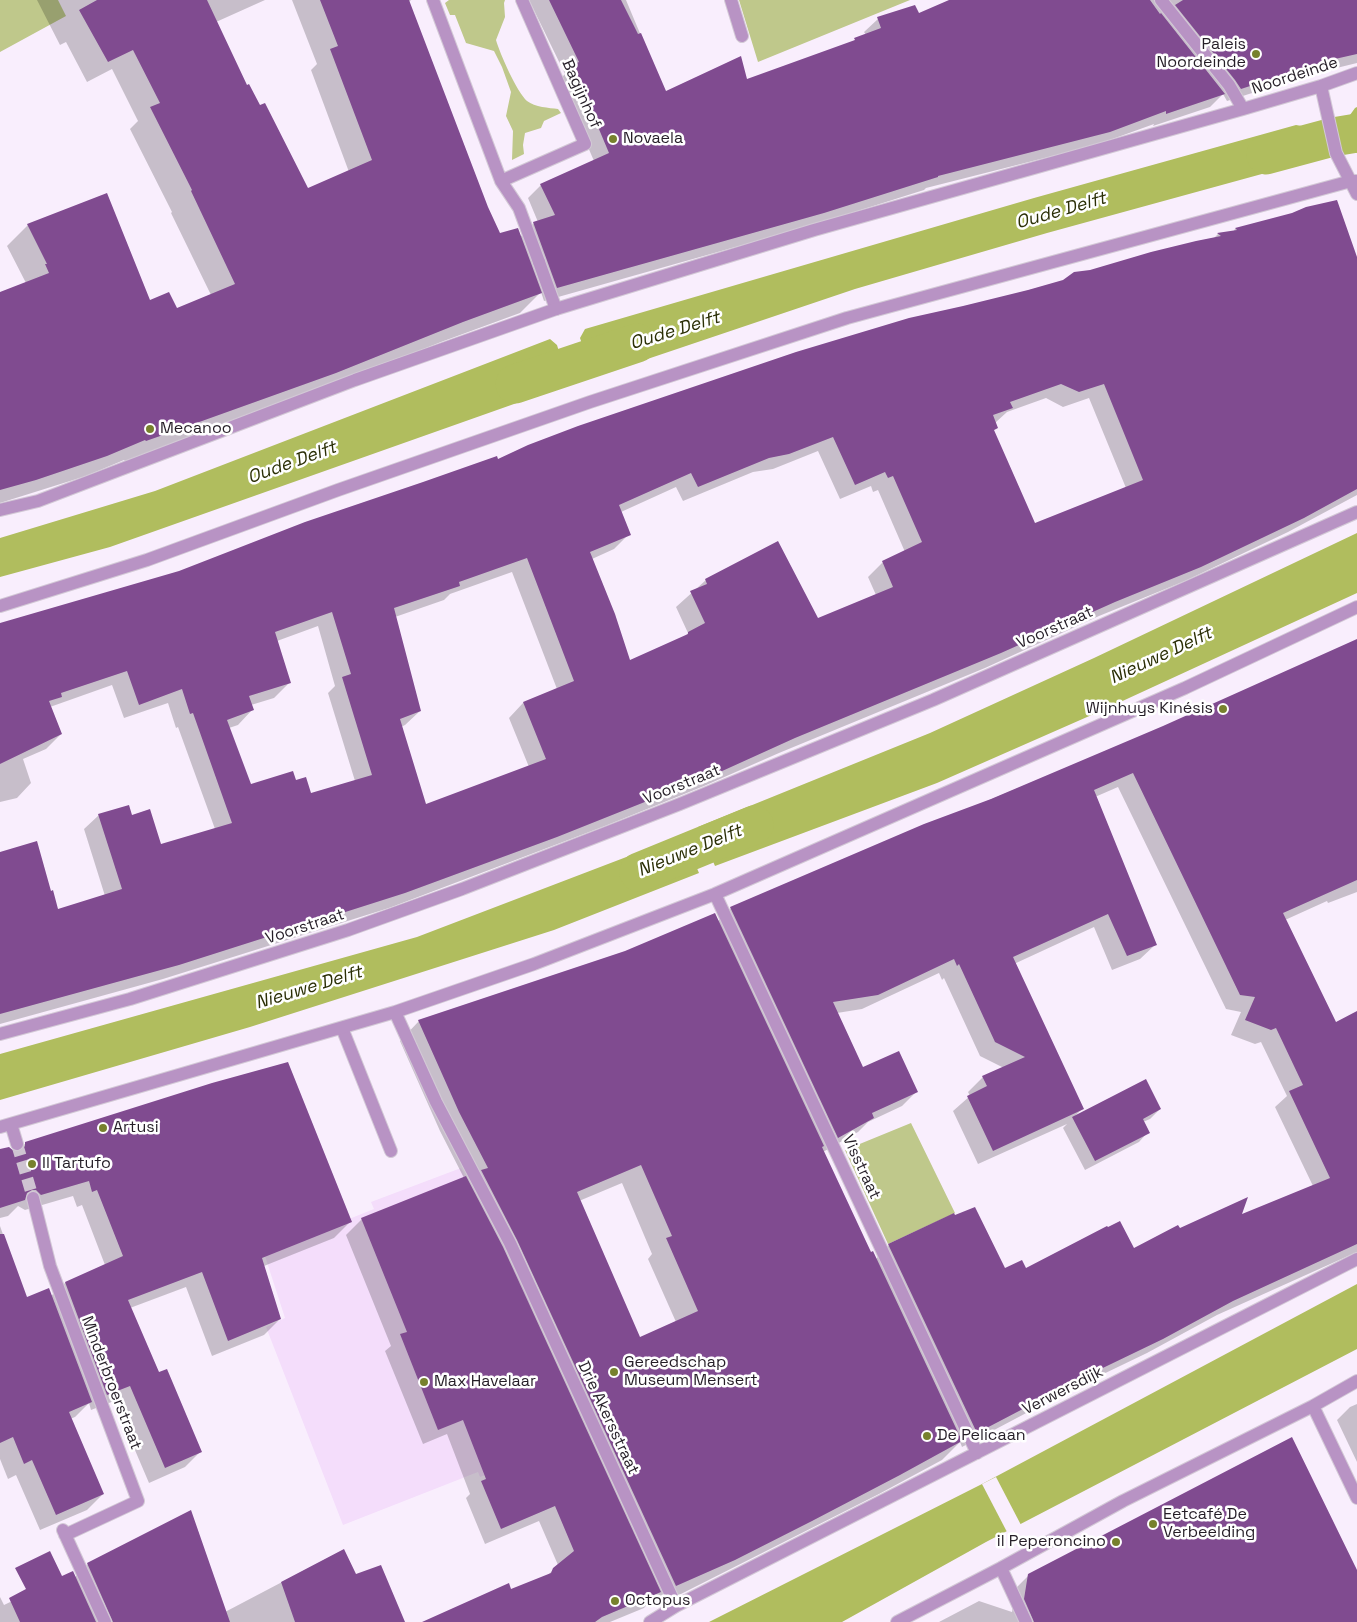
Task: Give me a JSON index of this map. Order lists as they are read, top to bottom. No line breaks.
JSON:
{"streets":{"street":["Noordeinde","Bagijnhof","Voorstraat","Visstraat","Minderbroerstraat","Verwersdijk","Drie Akersstraat"]},"crossings":[["Visstraat","Verwersdijk"],["Verwersdijk","Drie Akersstraat"]],"water":["Oude Delft","Nieuwe Delft"],"places":["Paleis Noordeinde","Novaela","Mecanoo","Wijnhuys Kinésis","Artusi","Il Tartufo","Gereedschap Museum Mensert","Max Havelaar","De Pelicaan","Eetcafé De Verbeelding","il Peperoncino","Octopus"]}
